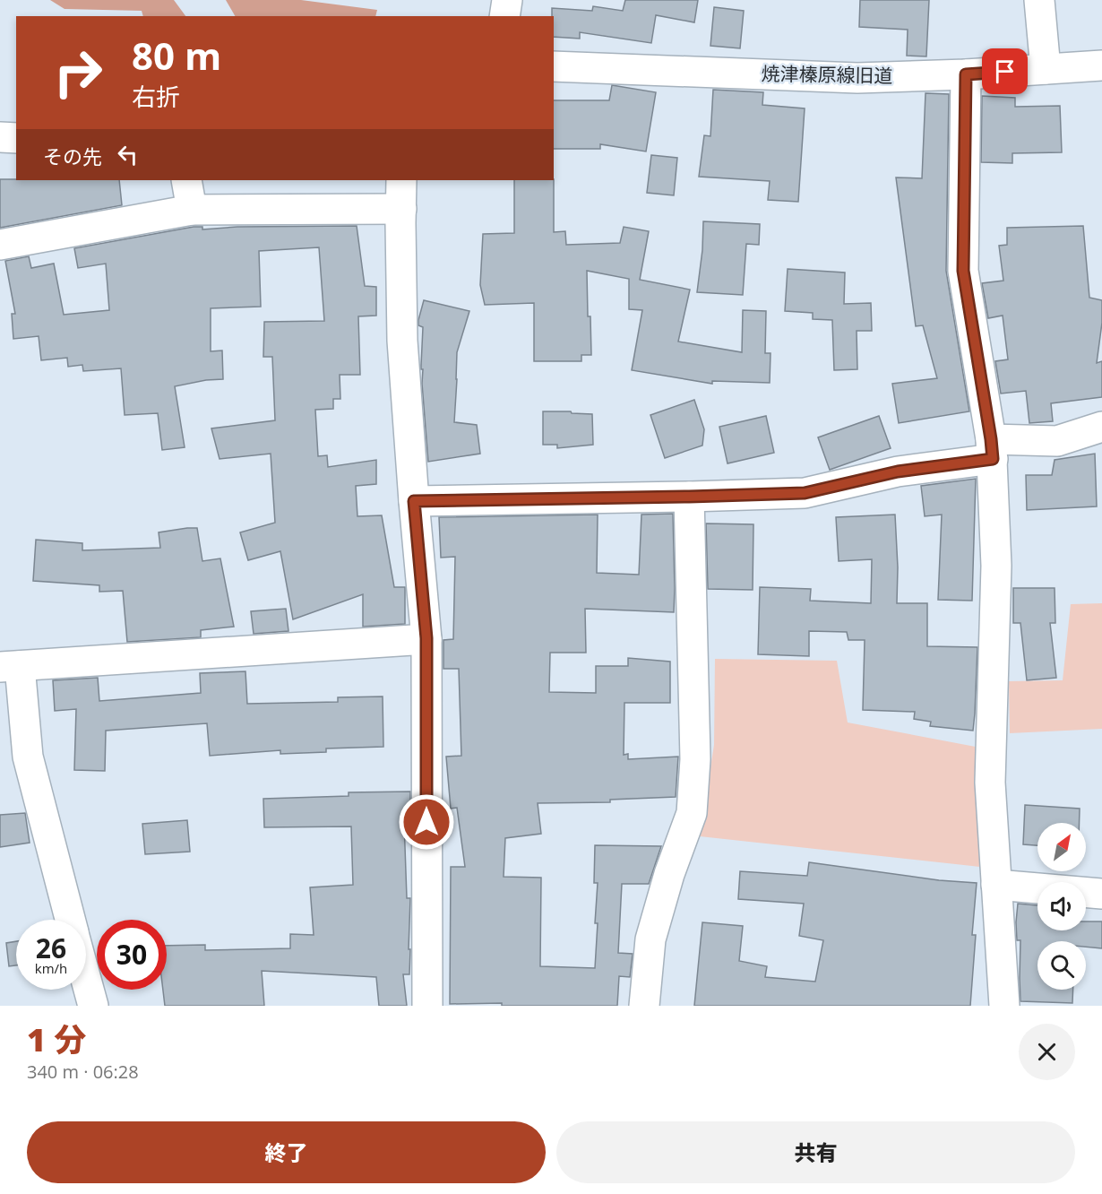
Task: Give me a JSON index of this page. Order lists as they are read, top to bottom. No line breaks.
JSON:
{"streets":{"street":["焼津榛原線旧道"]},"north":"top right","page":{"turn":["80 m","右折"],"then":"その先","speed":"26 km/h","limit":"30","heading":["1 分","340 m · 06:28"],"buttons":["終了","共有"]}}
